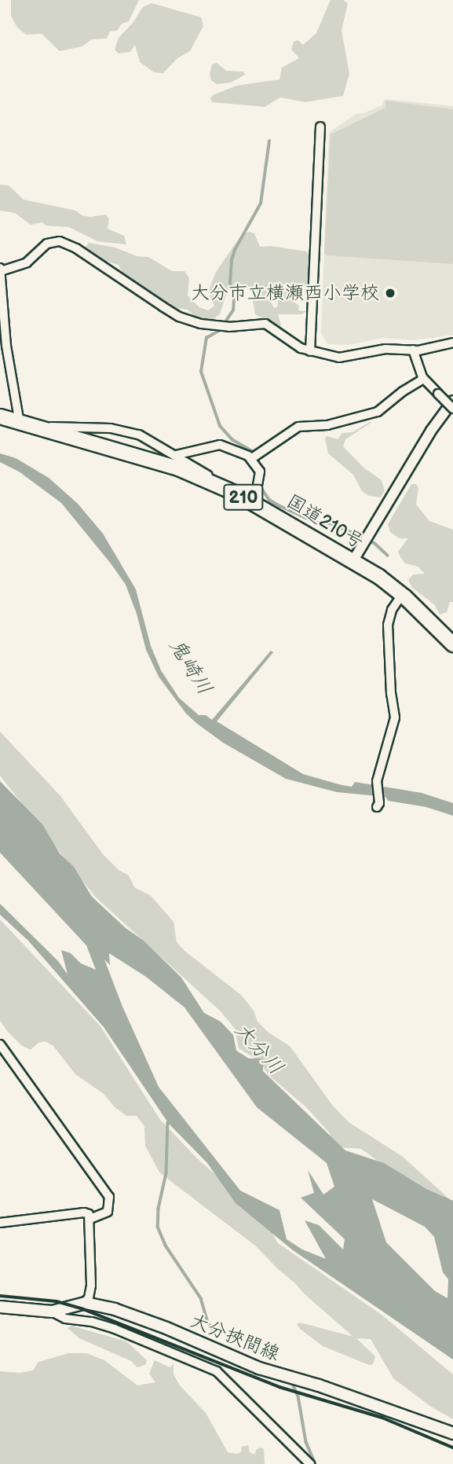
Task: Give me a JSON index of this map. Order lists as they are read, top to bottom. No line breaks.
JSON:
{"streets":{"highway":["210","国道210号"],"main road":["大分挾間線"]},"water":["鬼崎川","大分川"],"places":["大分市立横瀬西小学校"]}
